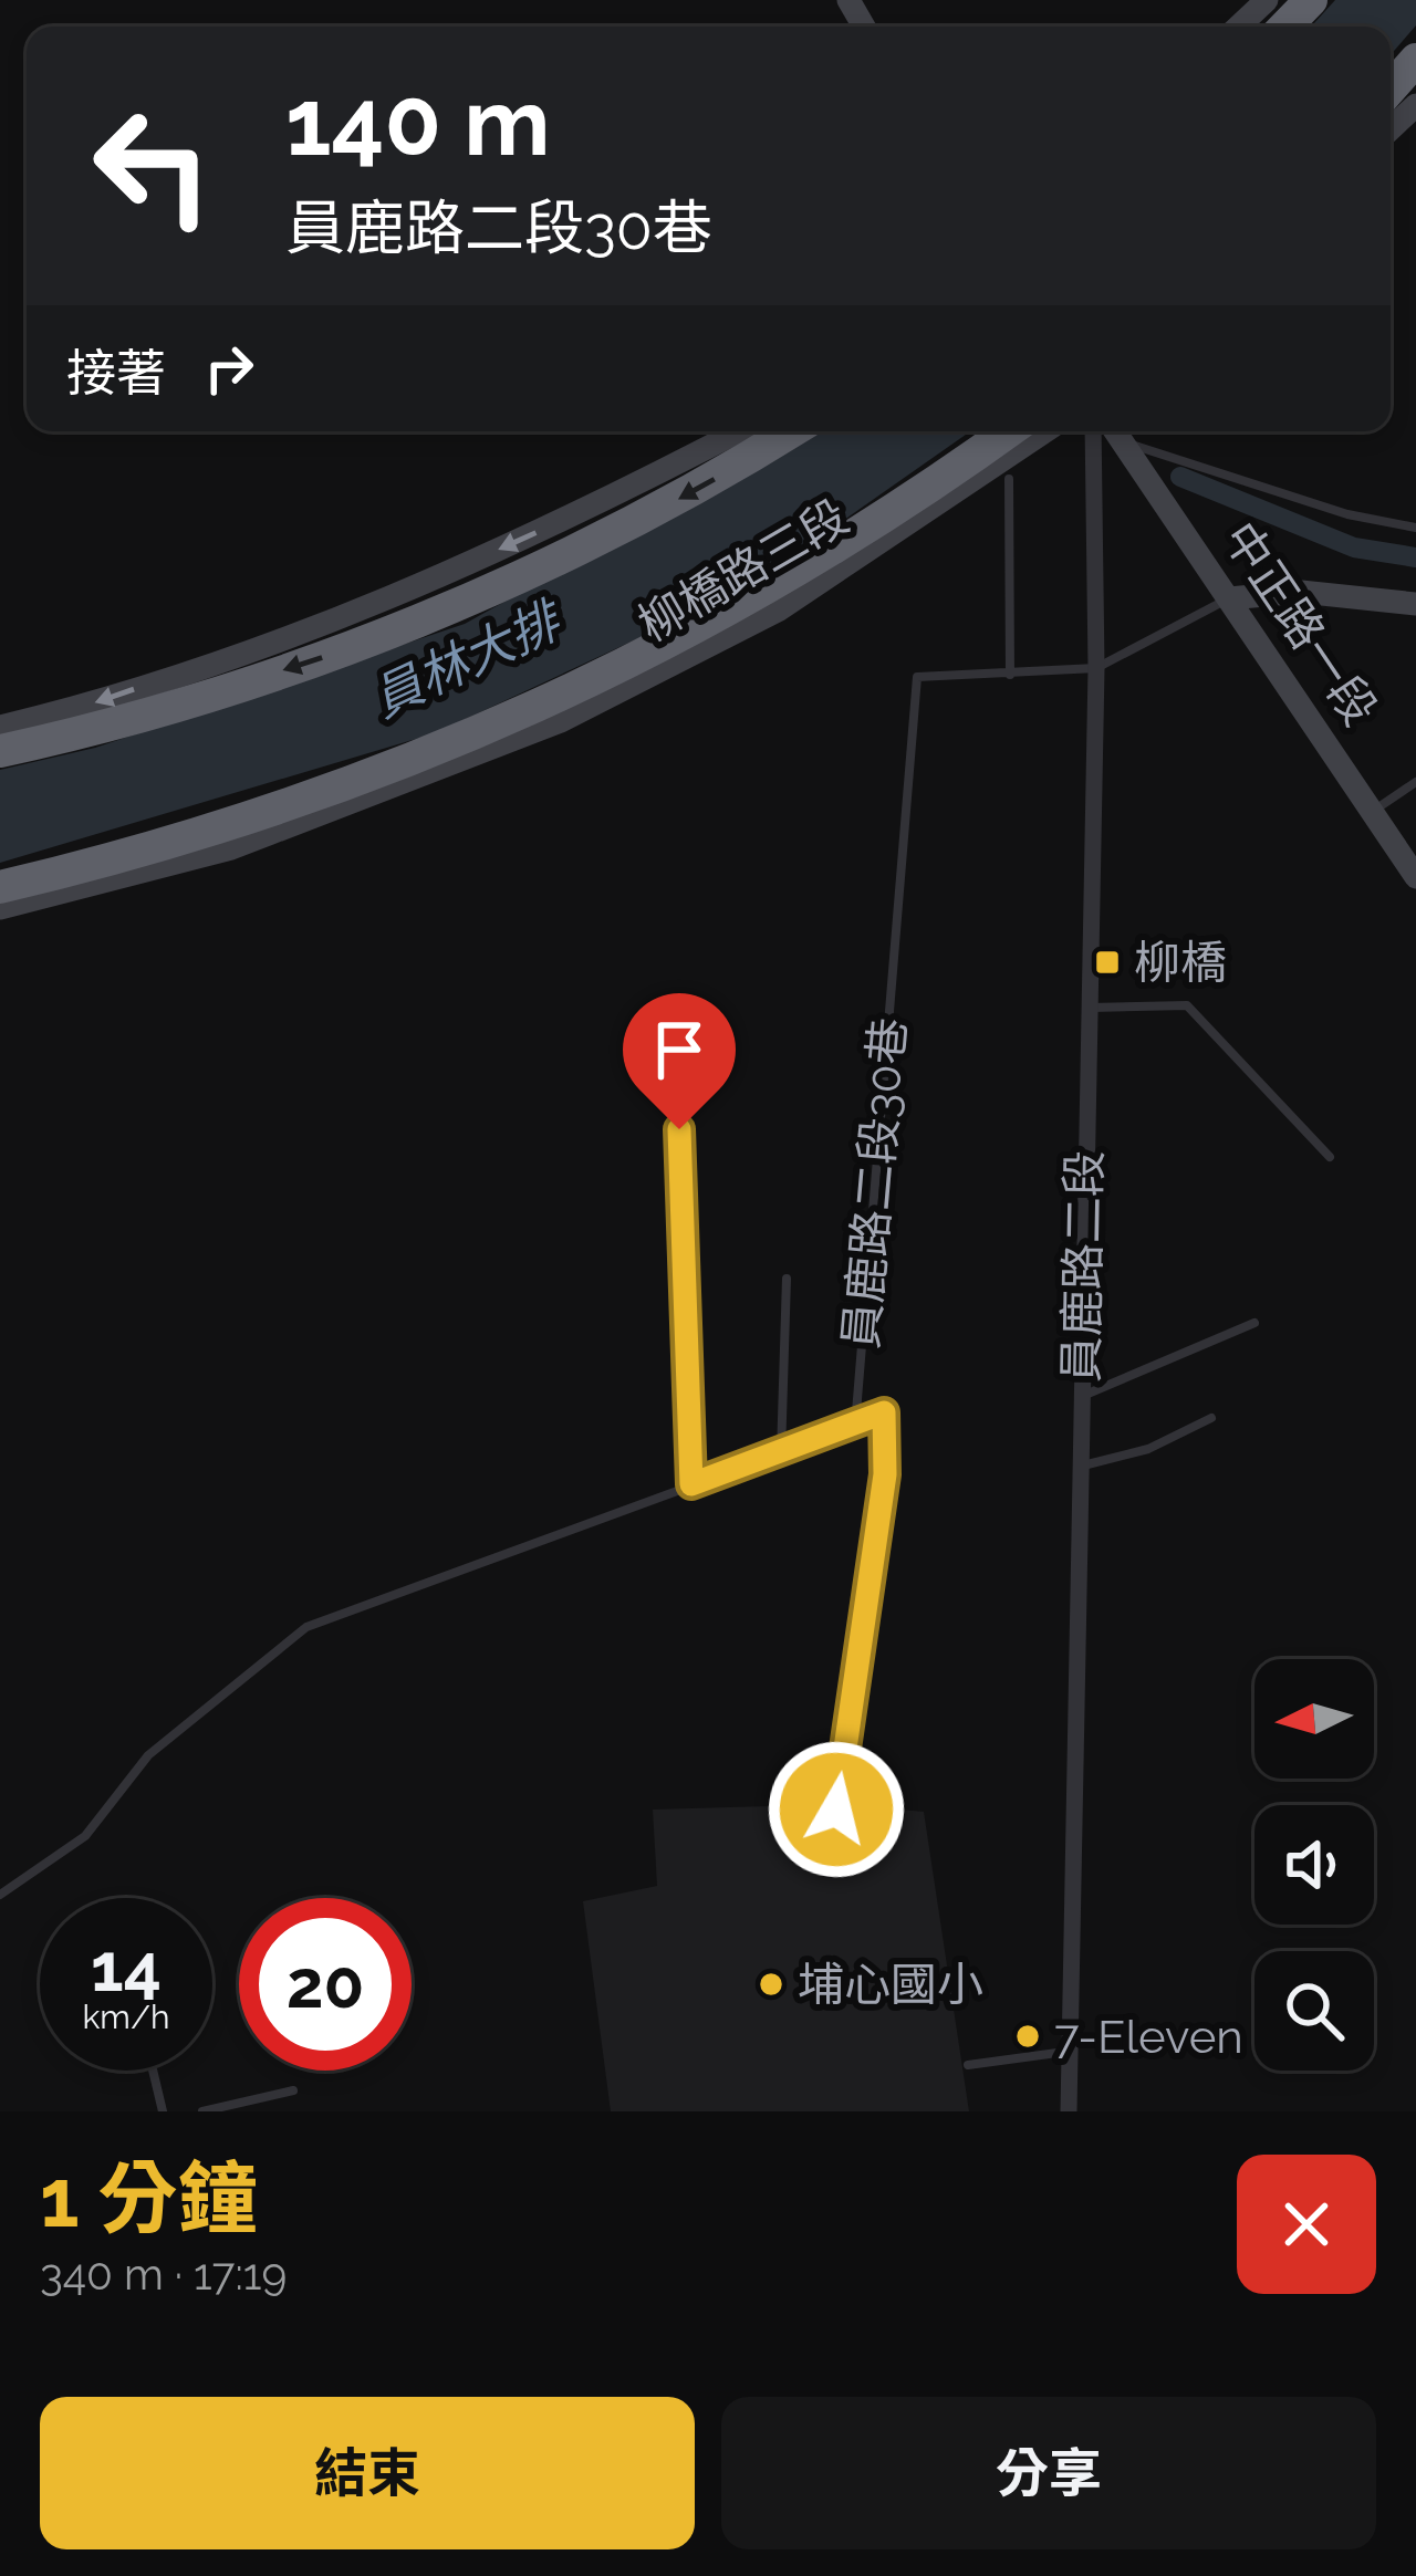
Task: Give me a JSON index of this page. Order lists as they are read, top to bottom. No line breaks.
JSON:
{"streets":{"main road":["柳橋路三段","中正路一段"],"street":["員鹿路二段"],"lane":["員鹿路二段30巷"]},"crossings":[["中正路一段","員鹿路二段30巷"],["員鹿路二段30巷","員鹿路二段"]],"water":["員林大排"],"places":{"transit":["柳橋"],"other":["埔心國小","7-Eleven"]},"north":"left","page":{"turn":["140 m","員鹿路二段30巷"],"then":"接著","speed":"14 km/h","limit":"20","heading":["1 分鐘","340 m · 17:19"],"buttons":["結束","分享"]}}
